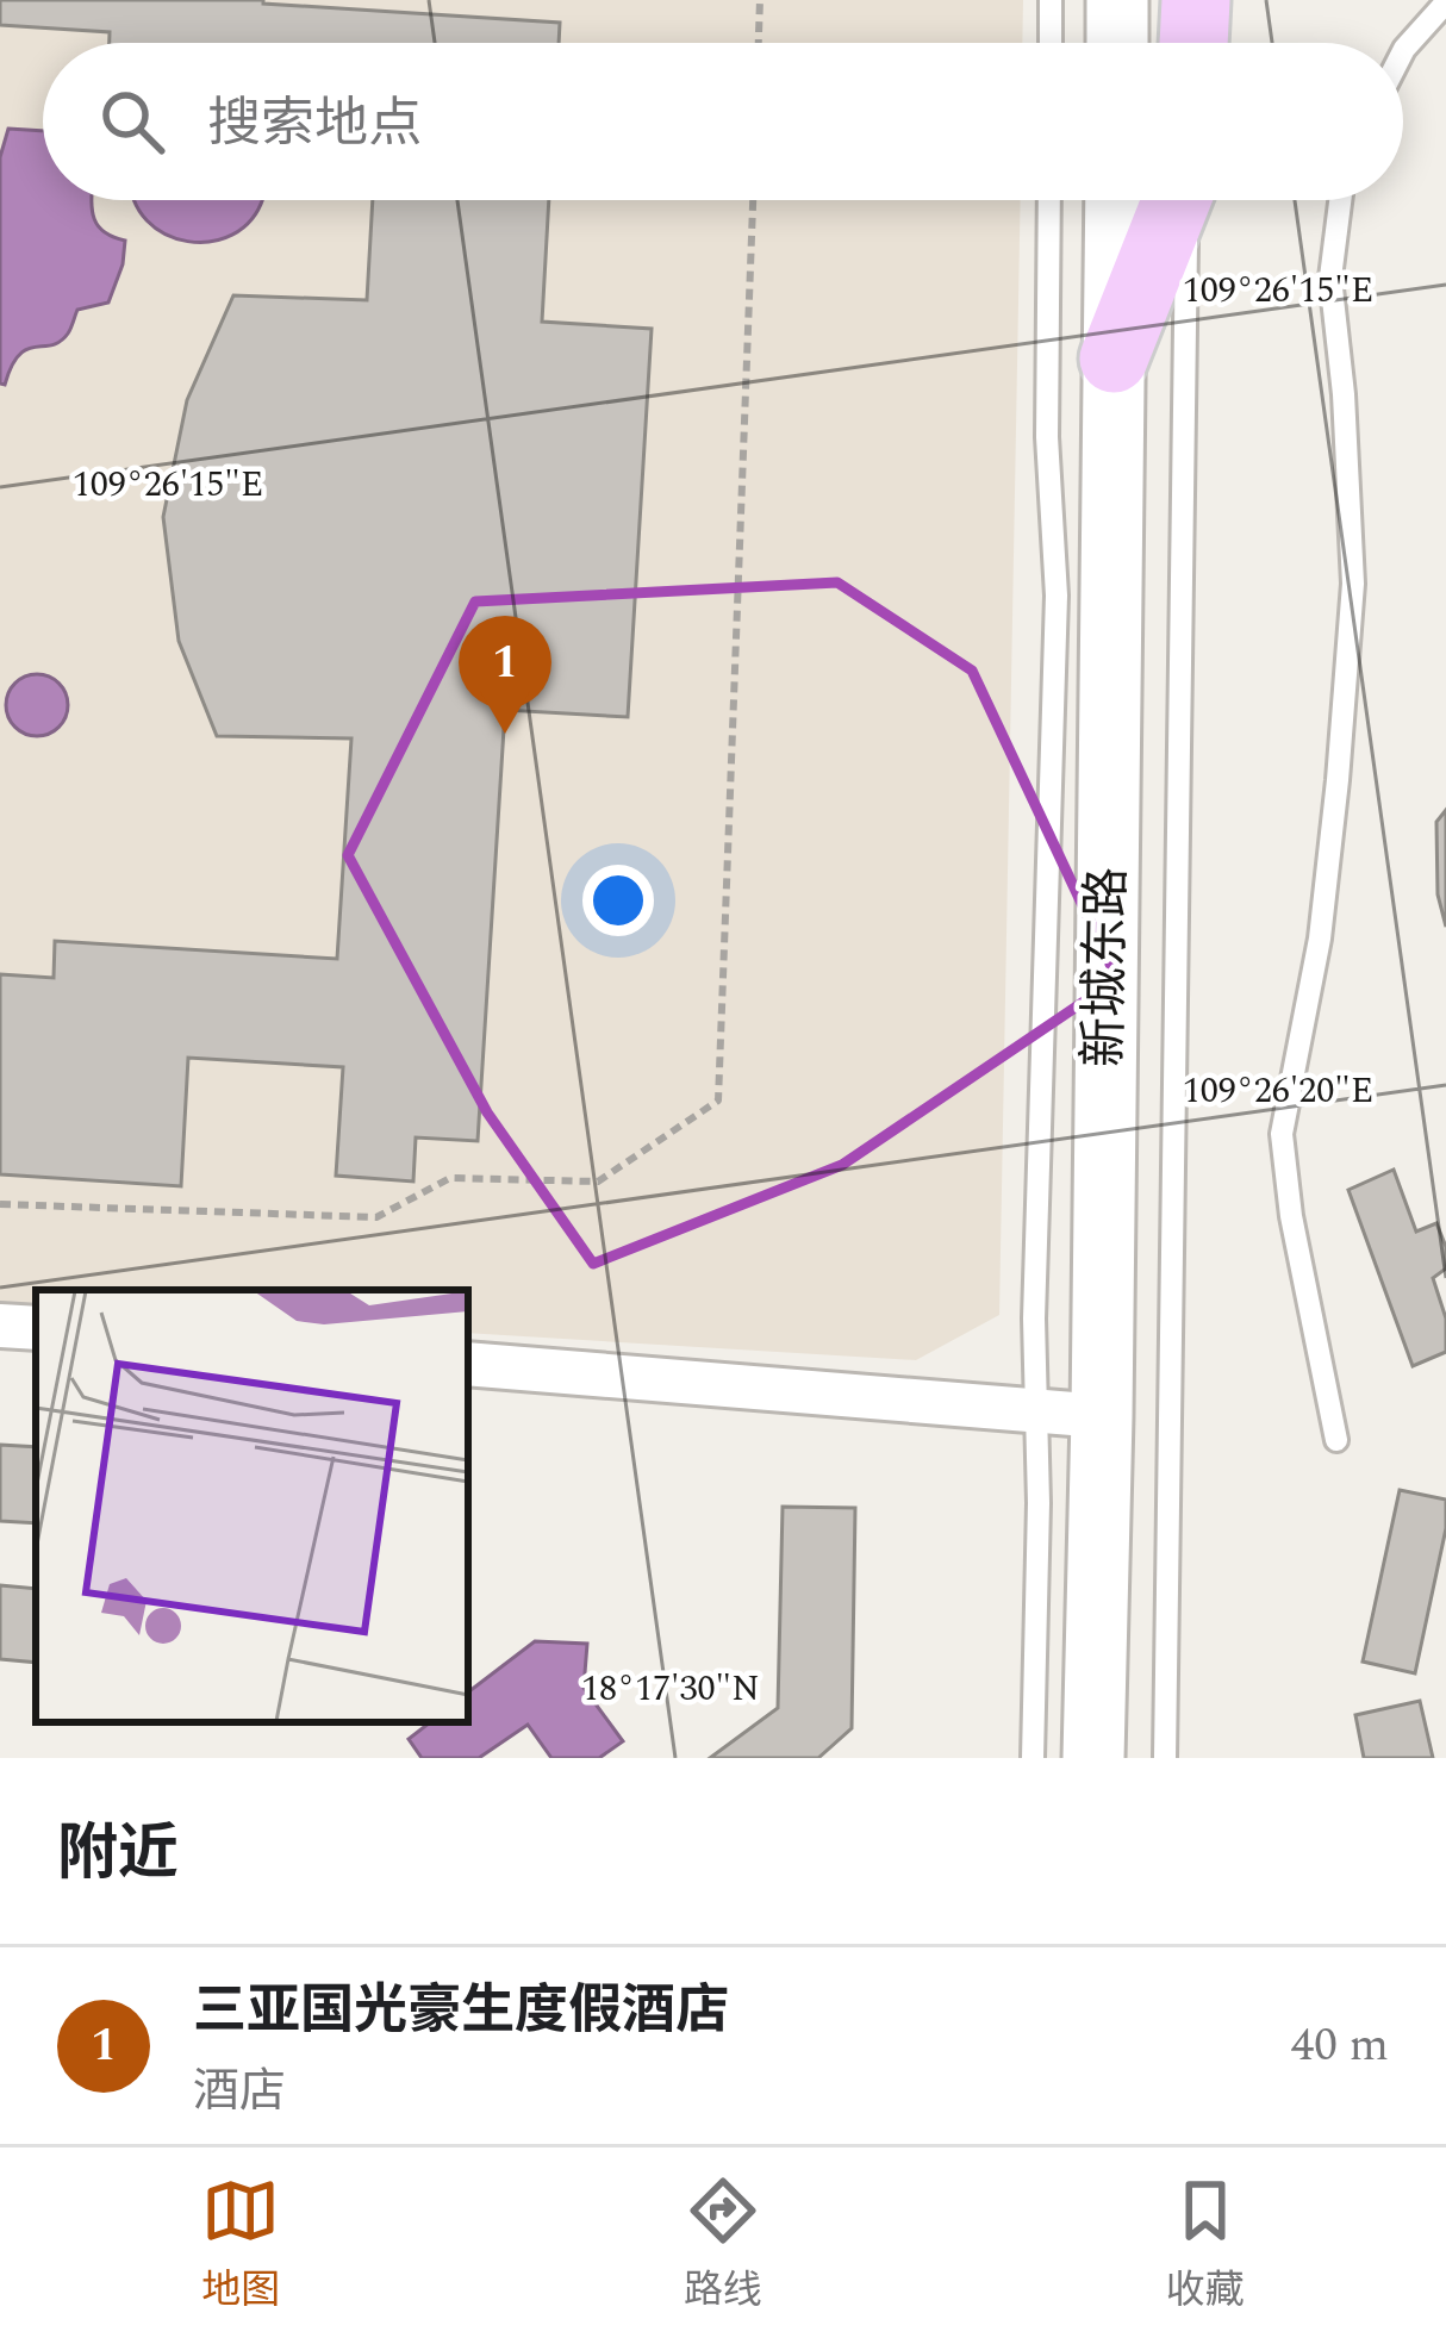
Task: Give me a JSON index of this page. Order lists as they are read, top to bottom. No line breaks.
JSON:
{"streets":{"main road":["新城东路"]},"page":{"search":"搜索地点","pins":"1","heading":"附近","list":[{"mark":"1","name":"三亚国光豪生度假酒店","note":"酒店","value":"40 m"}],"nav":["地图","路线","收藏"]},"coordinates":["109°26'15\"E","109°26'20\"E","18°17'30\"N"]}
